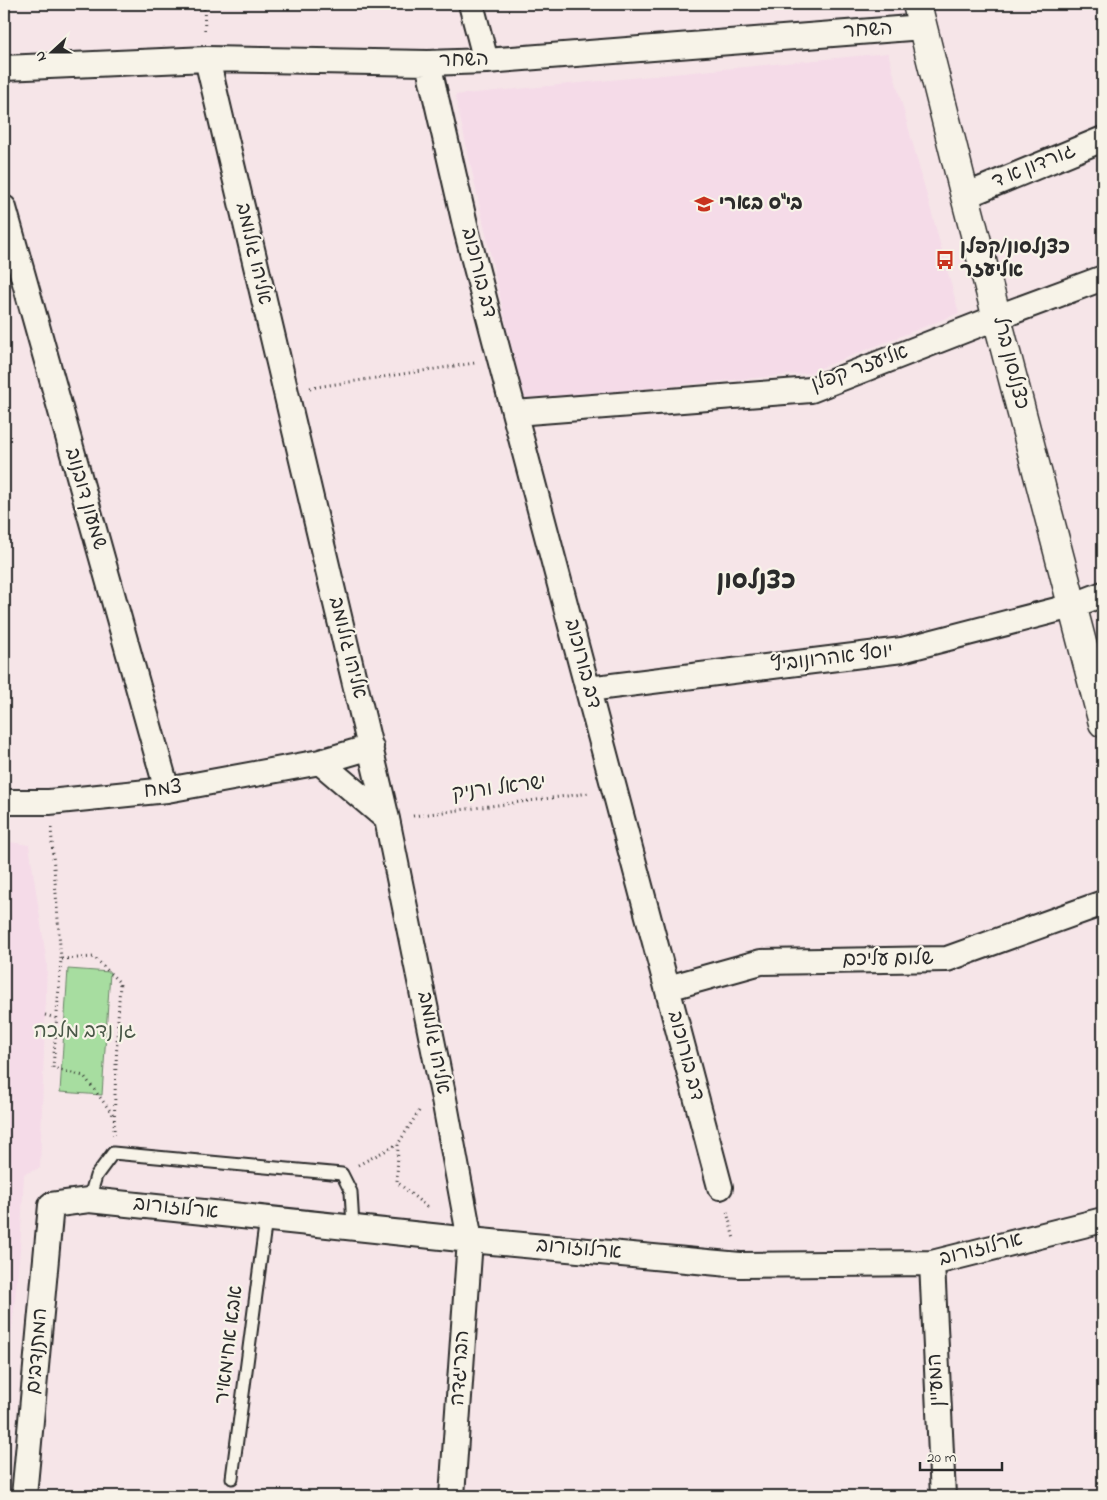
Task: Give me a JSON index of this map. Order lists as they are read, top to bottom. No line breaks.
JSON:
{"streets":{"street":["השחר","גורדון א ד","אליהו גולומב","דב בורוכוב","כצנלסון ברל","אליעזר קפלן","שמעון דובנוב","יוסף אהרונוביץ","צמח","שלום עליכם","ארלוזורוב","המתנדבים","הבריגדה","המעיין"],"lane":["אבא אחימאיר"],"path":["ישראל ורניק"]},"crossings":[["השחר","אליהו גולומב"],["השחר","דב בורוכוב"],["השחר","כצנלסון ברל"],["גורדון א ד","כצנלסון ברל"],["אליהו גולומב","ישראל ורניק"],["אליהו גולומב","צמח"],["אליהו גולומב","ארלוזורוב"],["אליהו גולומב","הבריגדה"],["דב בורוכוב","אליעזר קפלן"],["דב בורוכוב","יוסף אהרונוביץ"],["דב בורוכוב","ישראל ורניק"],["דב בורוכוב","שלום עליכם"],["כצנלסון ברל","אליעזר קפלן"],["כצנלסון ברל","יוסף אהרונוביץ"],["שמעון דובנוב","צמח"],["ארלוזורוב","אבא אחימאיר"],["ארלוזורוב","המתנדבים"],["ארלוזורוב","הבריגדה"],["ארלוזורוב","המעיין"]],"districts":["כצנלסון"],"parks":["גן נדב מלכה"],"places":{"school or university":["בי\"ס בארי"],"bus stop":["כצנלסון/קפלן אליעזר"]},"scale_bar":"20 m","north":"left"}
